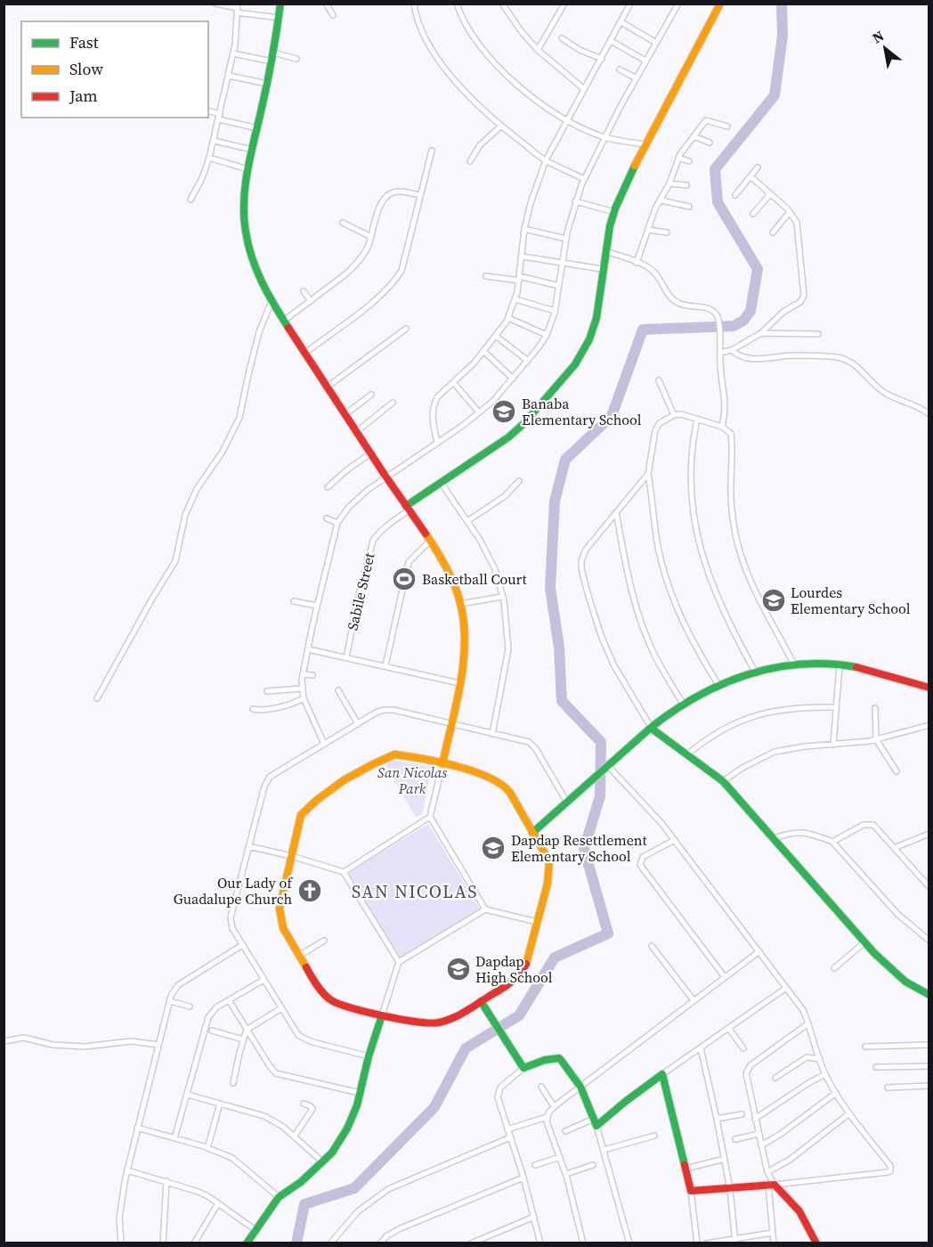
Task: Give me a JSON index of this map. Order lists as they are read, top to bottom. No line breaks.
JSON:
{"streets":{"street":["Sabile Street"]},"districts":["SAN NICOLAS"],"parks":["San Nicolas Park"],"places":{"school or university":["Banaba Elementary School","Lourdes Elementary School","Dapdap Resettlement Elementary School","Dapdap High School"],"sports":["Basketball Court"],"church":["Our Lady of Guadalupe Church"]},"legend":["Fast","Slow","Jam"],"north":"top left"}
